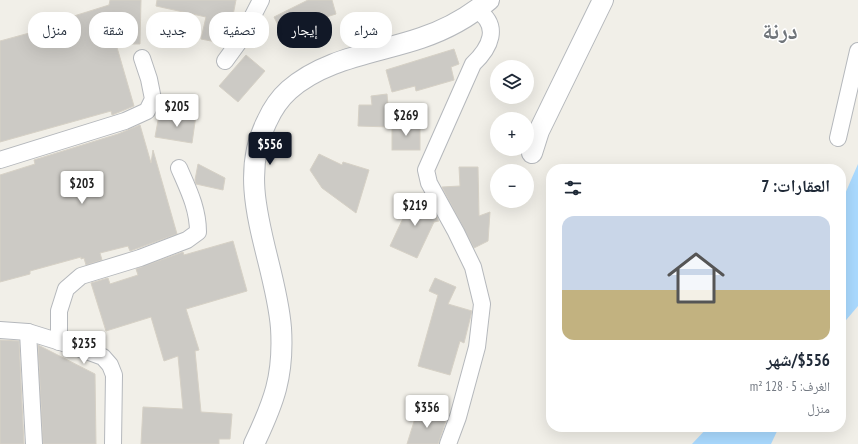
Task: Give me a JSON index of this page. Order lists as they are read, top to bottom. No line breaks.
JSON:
{"districts":["درنة"],"page":{"chip":["شراء","إيجار","تصفية","جديد","شقة","منزل"],"map_buttons":["+","−"],"price":["$205","$269","$556","$203","$219","$235","$356"],"heading":"العقارات: 7","list":[{"name":"$556/شهر","note":"الغرف: 5 · 128 m² · منزل"}]}}
